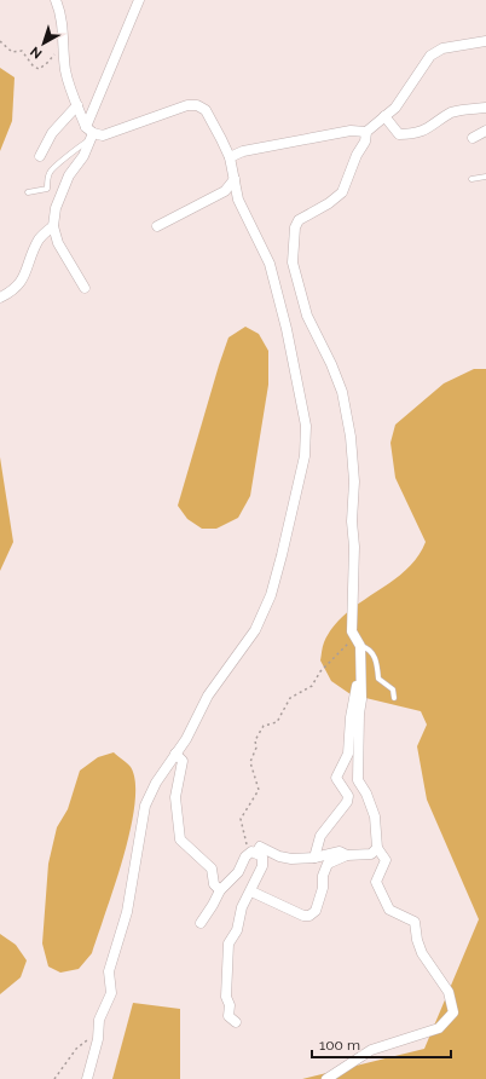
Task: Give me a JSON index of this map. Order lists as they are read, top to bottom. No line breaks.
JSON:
{"scale_bar":"100 m","north":"bottom left"}
